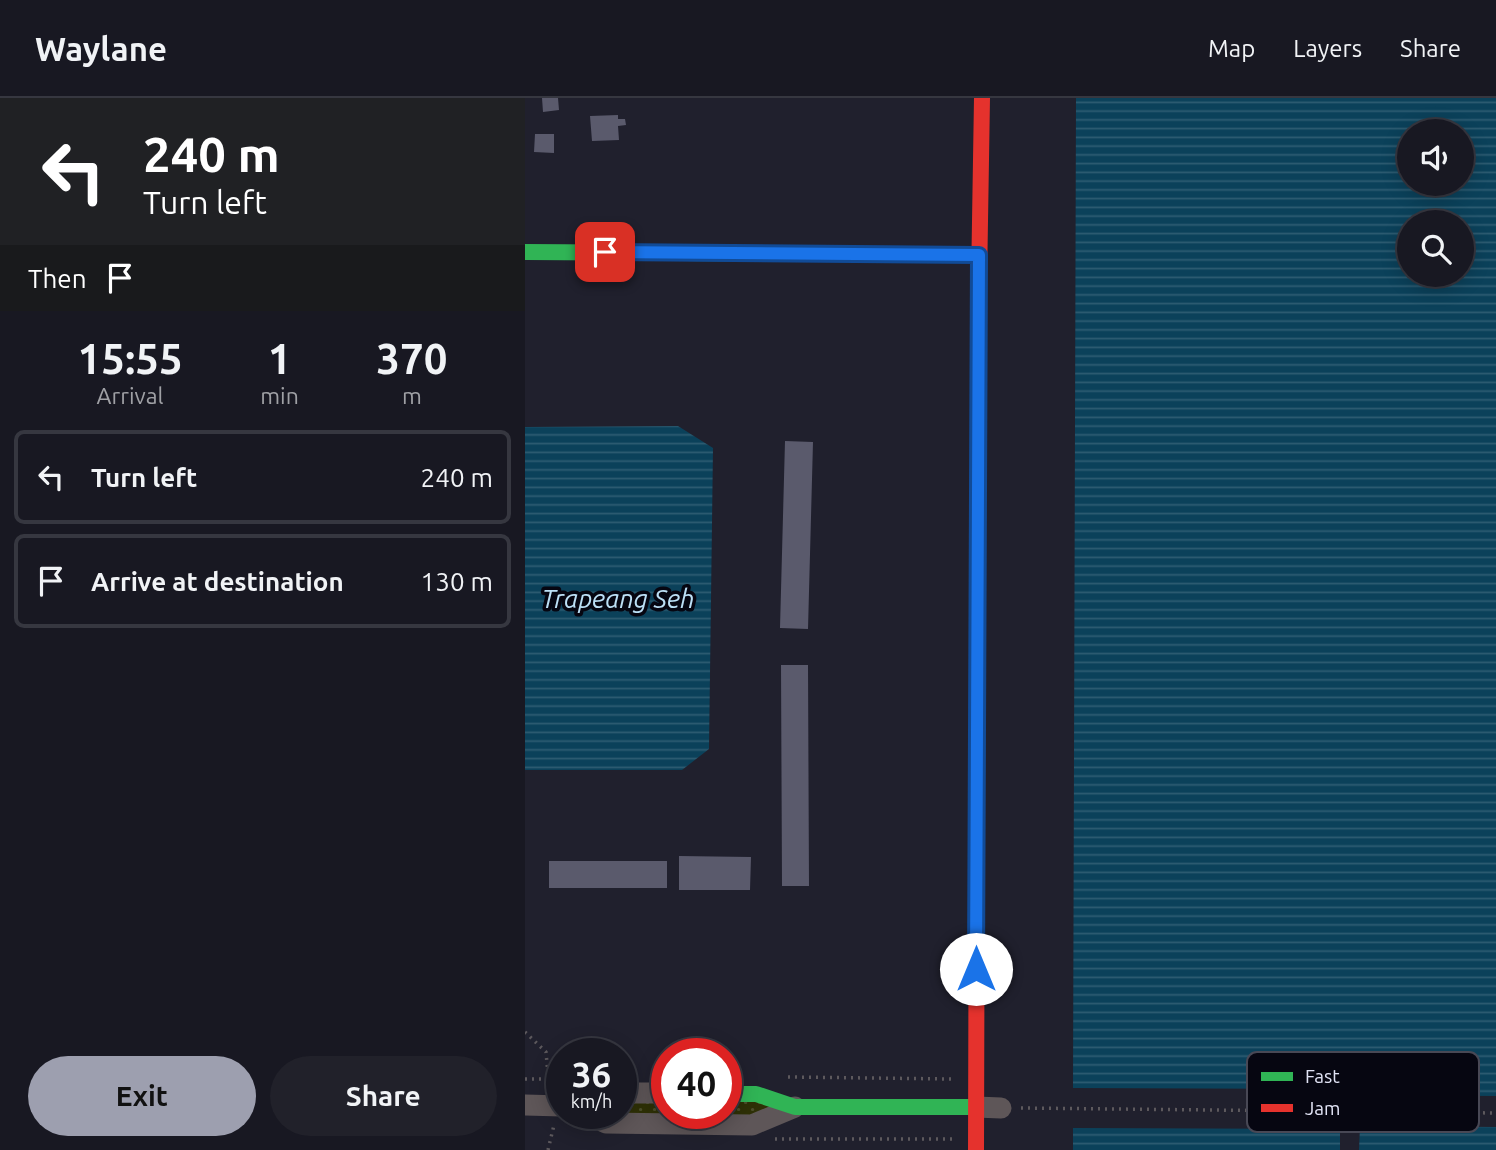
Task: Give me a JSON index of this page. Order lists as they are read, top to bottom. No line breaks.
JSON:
{"water":["Trapeang Seh"],"legend":["Fast","Jam"],"page":{"header":"Waylane","nav":["Map","Layers","Share"],"turn":["240 m","Turn left"],"then":"Then","eta":["15:55","Arrival","1","min","370","m"],"list":[{"name":"Turn left","value":"240 m"},{"name":"Arrive at destination","value":"130 m"}],"speed":"36 km/h","limit":"40","buttons":["Exit","Share"]}}
